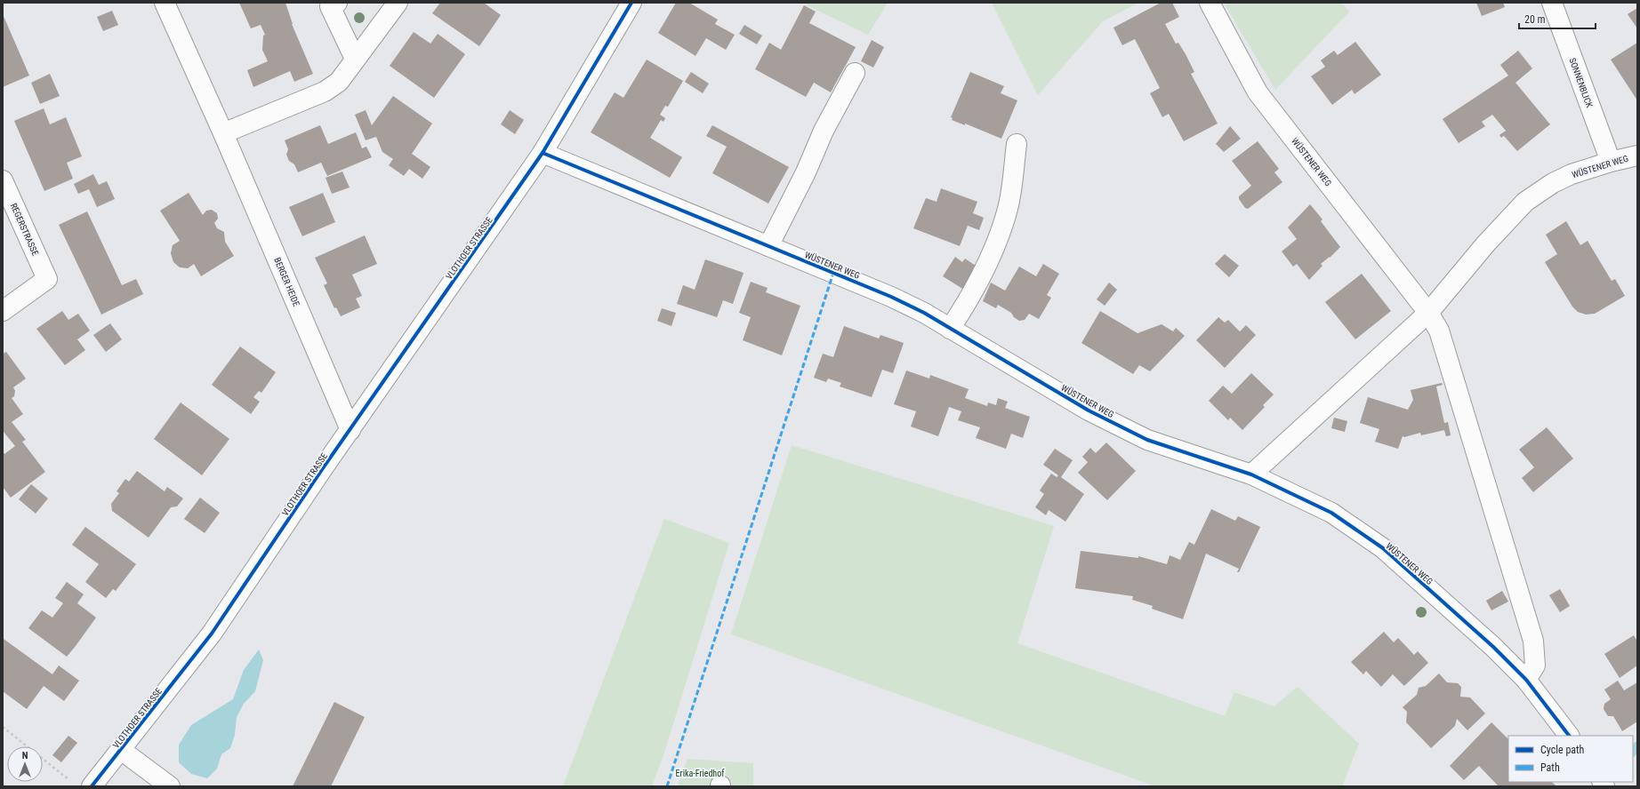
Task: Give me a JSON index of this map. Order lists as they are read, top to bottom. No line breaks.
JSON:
{"streets":{"street":["SONNENBLICK","WÜSTENER WEG","REGERSTRASSE","VLOTHOER STRASSE","BERGER HEIDE"]},"crossings":[["SONNENBLICK","WÜSTENER WEG"],["WÜSTENER WEG","VLOTHOER STRASSE"],["VLOTHOER STRASSE","BERGER HEIDE"]],"parks":["Erika-Friedhof"],"legend":["Cycle path","Path"],"scale_bar":"20 m","north":"top"}
